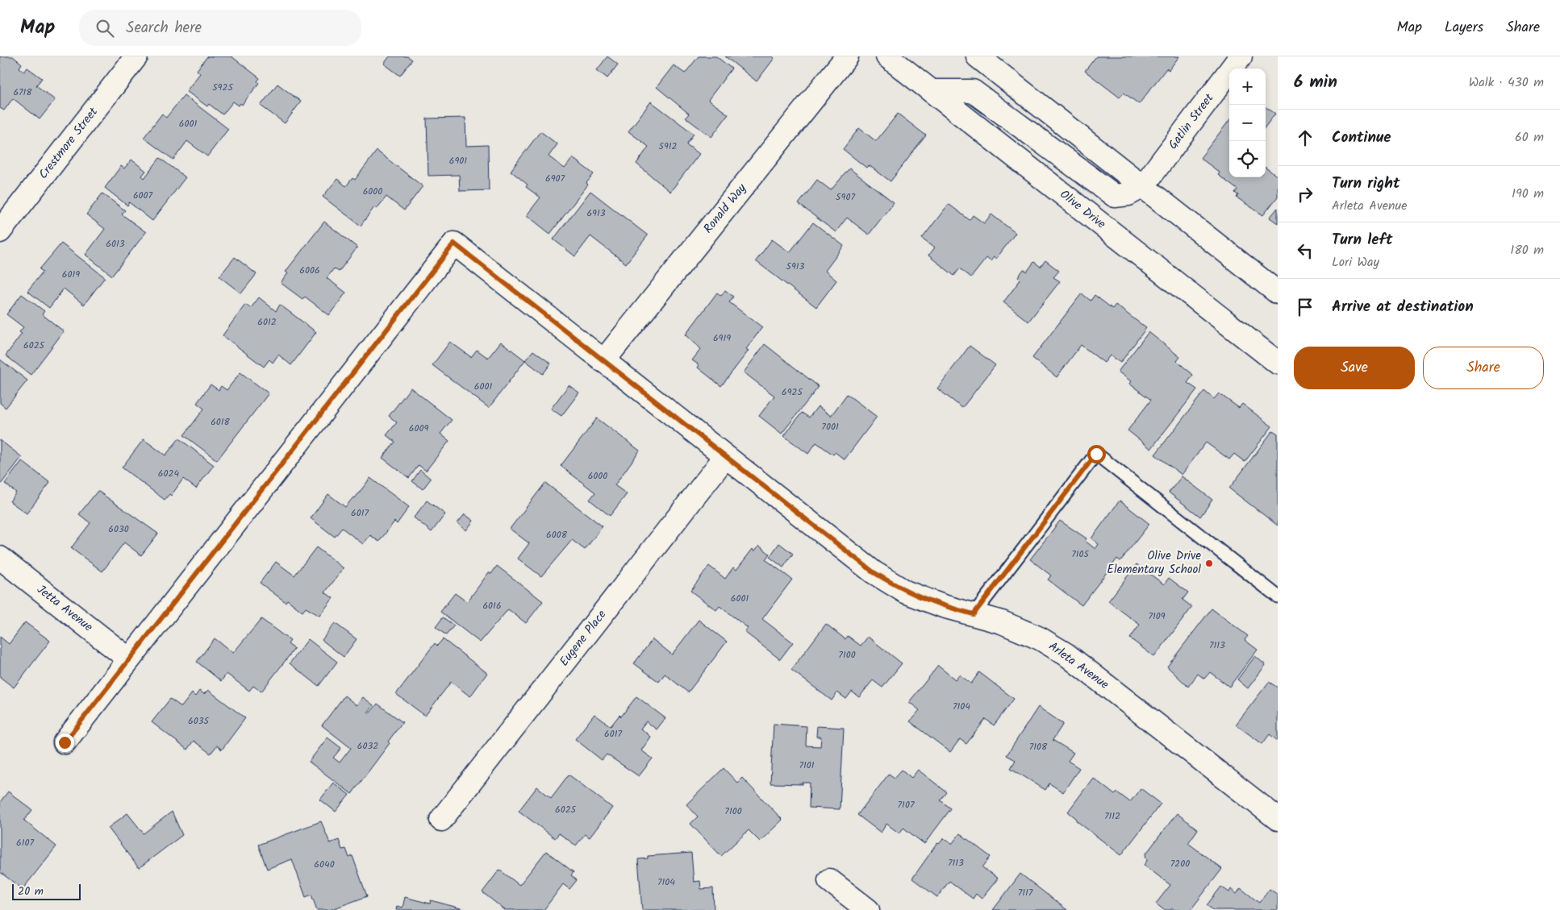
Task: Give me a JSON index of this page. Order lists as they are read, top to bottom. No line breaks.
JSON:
{"streets":{"street":["Gatlin Street","Crestmore Street","Ronald Way","Olive Drive","Jetta Avenue","Eugene Place","Arleta Avenue"]},"crossings":[["Ronald Way","Arleta Avenue"],["Jetta Avenue","Arleta Avenue"],["Eugene Place","Arleta Avenue"]],"places":["Olive Drive Elementary School"],"house_numbers":["5925","6718","6001","5912","6901","6907","6000","6007","5907","6913","6013","5913","6006","6019","6012","6919","6025","6001","6925","6018","7001","6009","6024","6000","6017","6030","6008","7105","6001","6016","7109","7113","7100","7104","6035","6017","6032","7108","7101","7107","6025","7100","7112","6107","7113","7200","6040","7104","7117"],"scale_bar":"20 m","page":{"header":"Map","search":"Search here","nav":["Map","Layers","Share"],"heading":["6 min","Walk · 430 m"],"map_buttons":["+","−"],"list":[["Continue","60 m"],["Turn right","Arleta Avenue","190 m"],["Turn left","Lori Way","180 m"],"Arrive at destination"],"buttons":["Save","Share"],"scale":"20 m"}}
